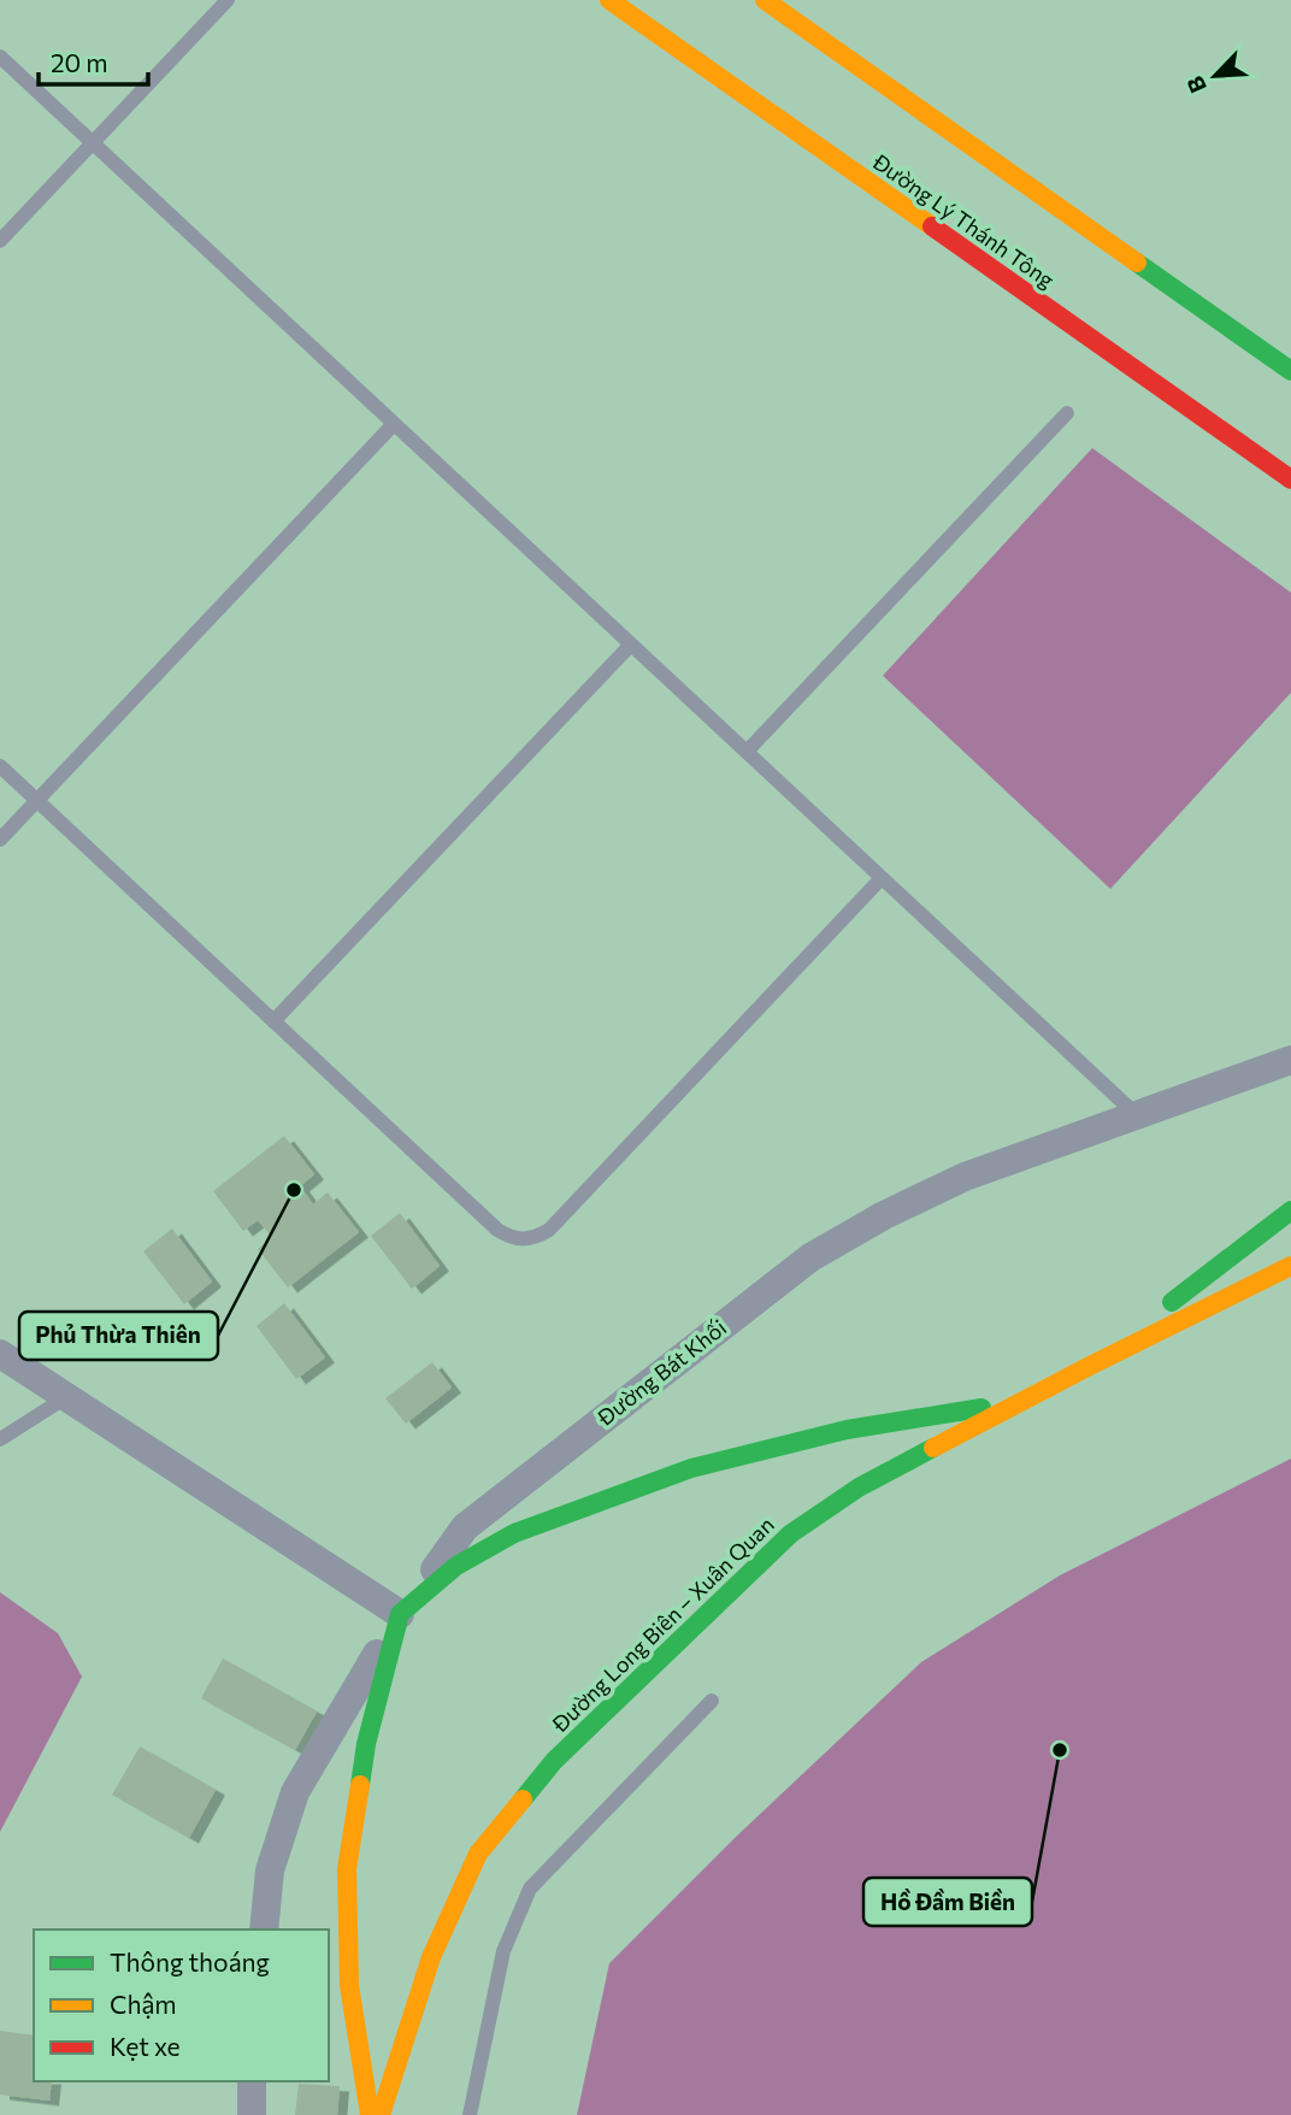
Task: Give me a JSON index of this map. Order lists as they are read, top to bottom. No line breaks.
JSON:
{"streets":{"main road":["Đường Lý Thánh Tông","Đường Long Biên – Xuân Quan"],"street":["Đường Bát Khối"]},"places":["Phủ Thừa Thiên","Hồ Đầm Biền"],"legend":["Thông thoáng","Chậm","Kẹt xe"],"scale_bar":"20 m","north":"bottom left"}
